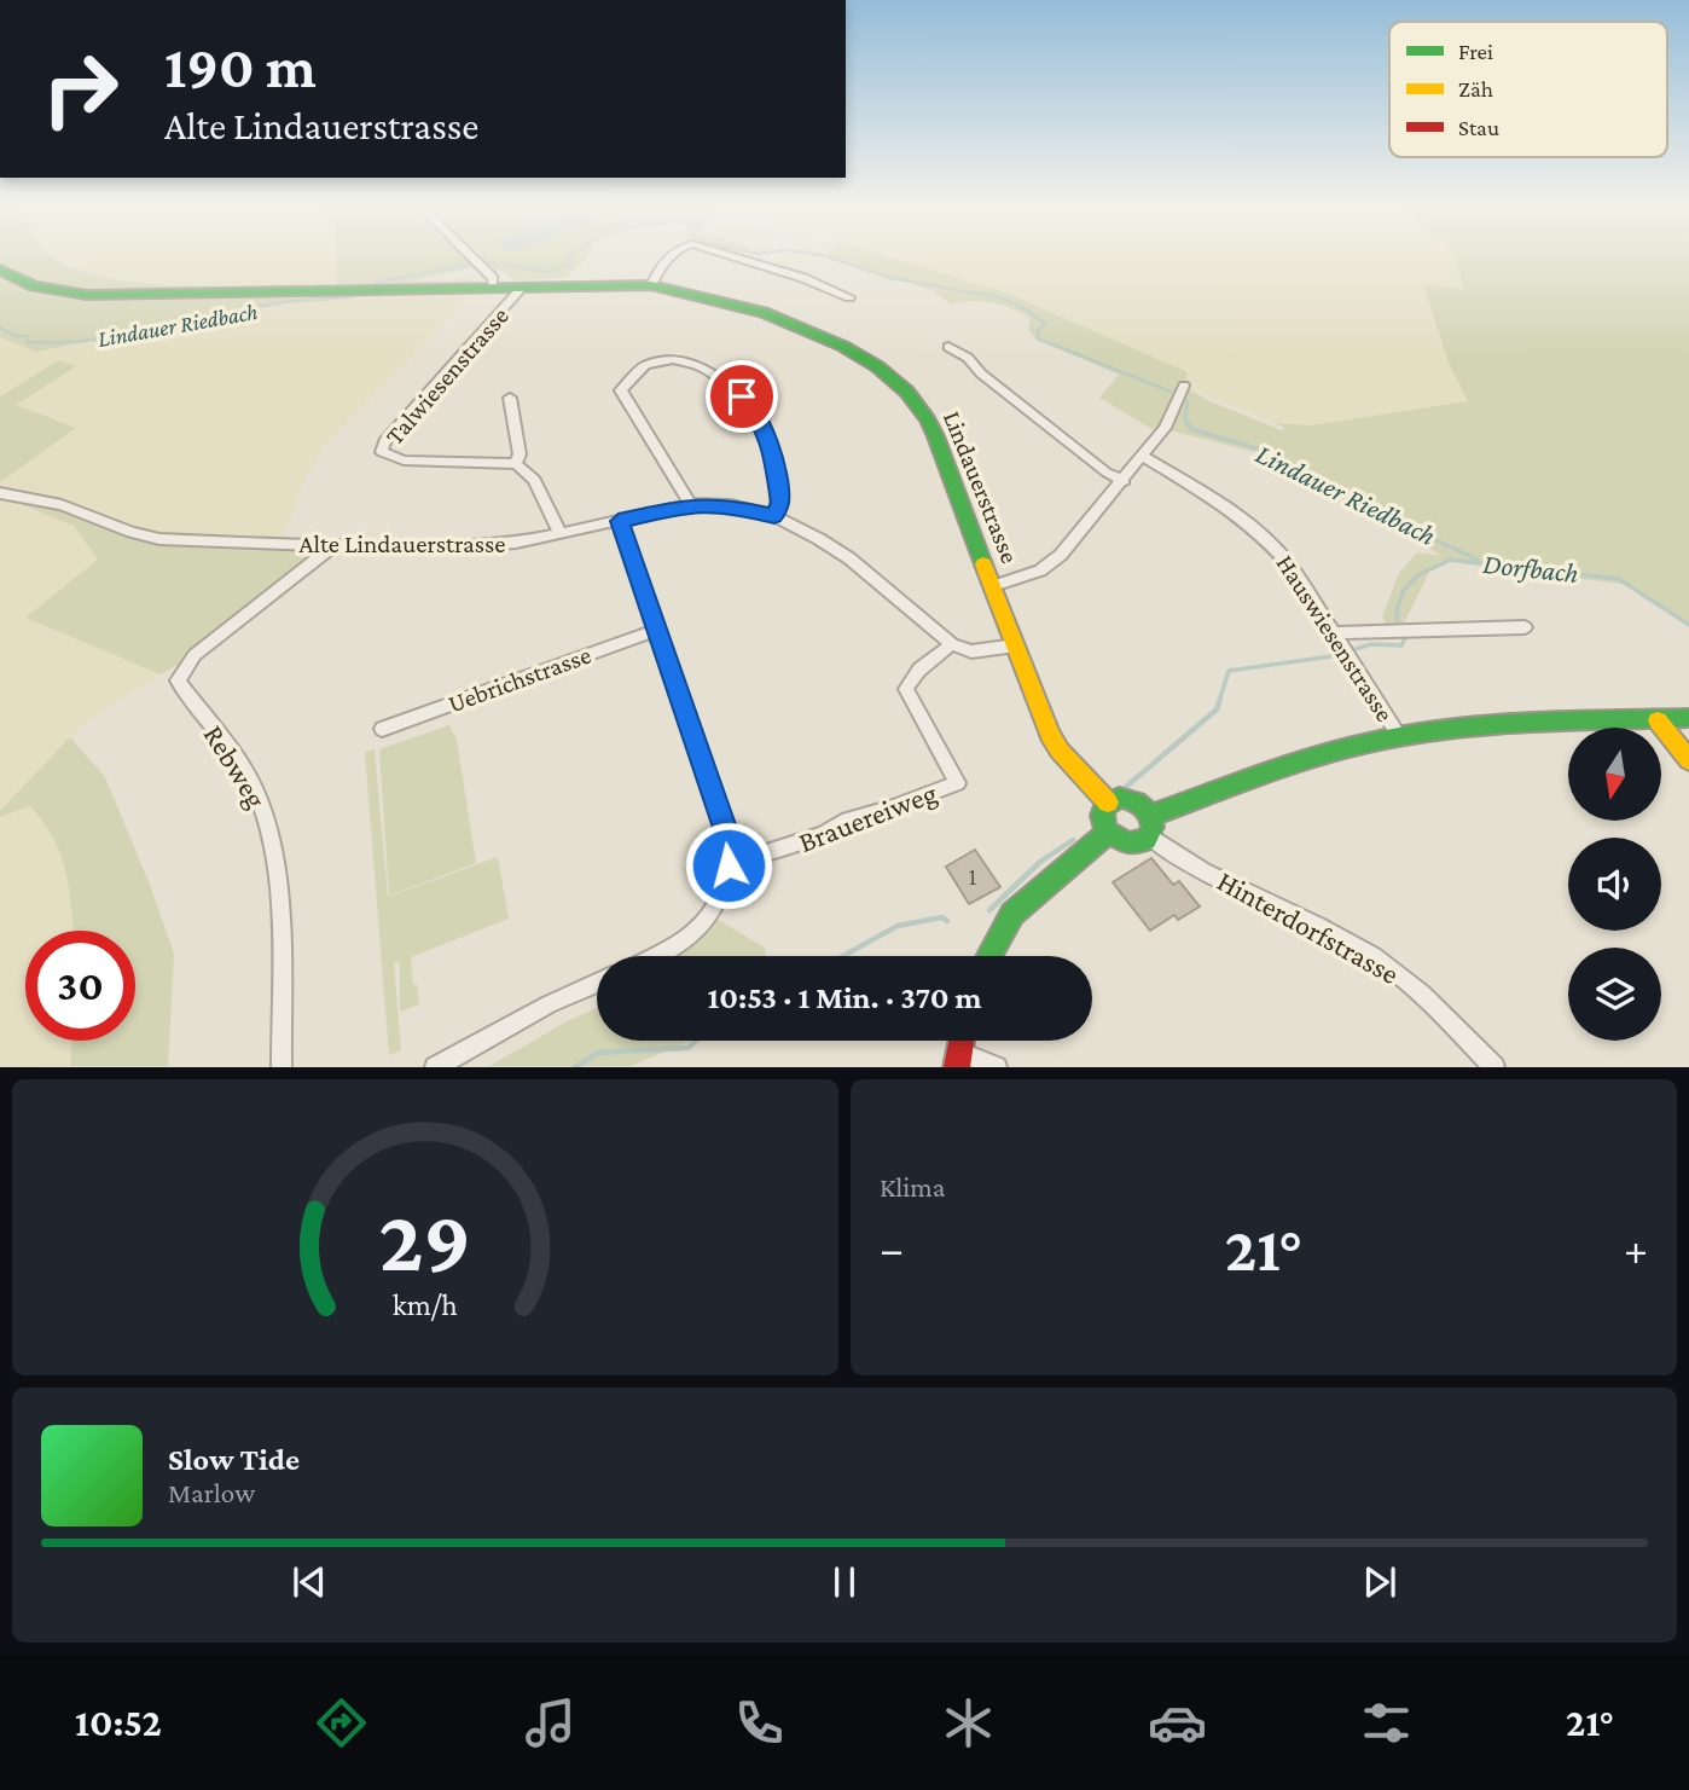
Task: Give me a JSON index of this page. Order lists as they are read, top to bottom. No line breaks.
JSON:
{"streets":{"street":["Talwiesenstrasse","Lindauerstrasse","Alte Lindauerstrasse","Hauswiesenstrasse","Uebrichstrasse","Rebweg","Brauereiweg","Hinterdorfstrasse"]},"crossings":[["Talwiesenstrasse","Lindauerstrasse"],["Lindauerstrasse","Hinterdorfstrasse"],["Alte Lindauerstrasse","Rebweg"],["Alte Lindauerstrasse","Brauereiweg"]],"water":["Lindauer Riedbach","Dorfbach"],"house_numbers":["1"],"legend":["Frei","Zäh","Stau"],"north":"bottom","page":{"turn":["190 m","Alte Lindauerstrasse"],"limit":"30","trip":"10:53 · 1 Min. · 370 m","tile":"Klima","heat":["−","21°","+"],"song":["Slow Tide","Marlow"],"tabs":["10:52","21°"],"gauge":["29","km/h"]}}
